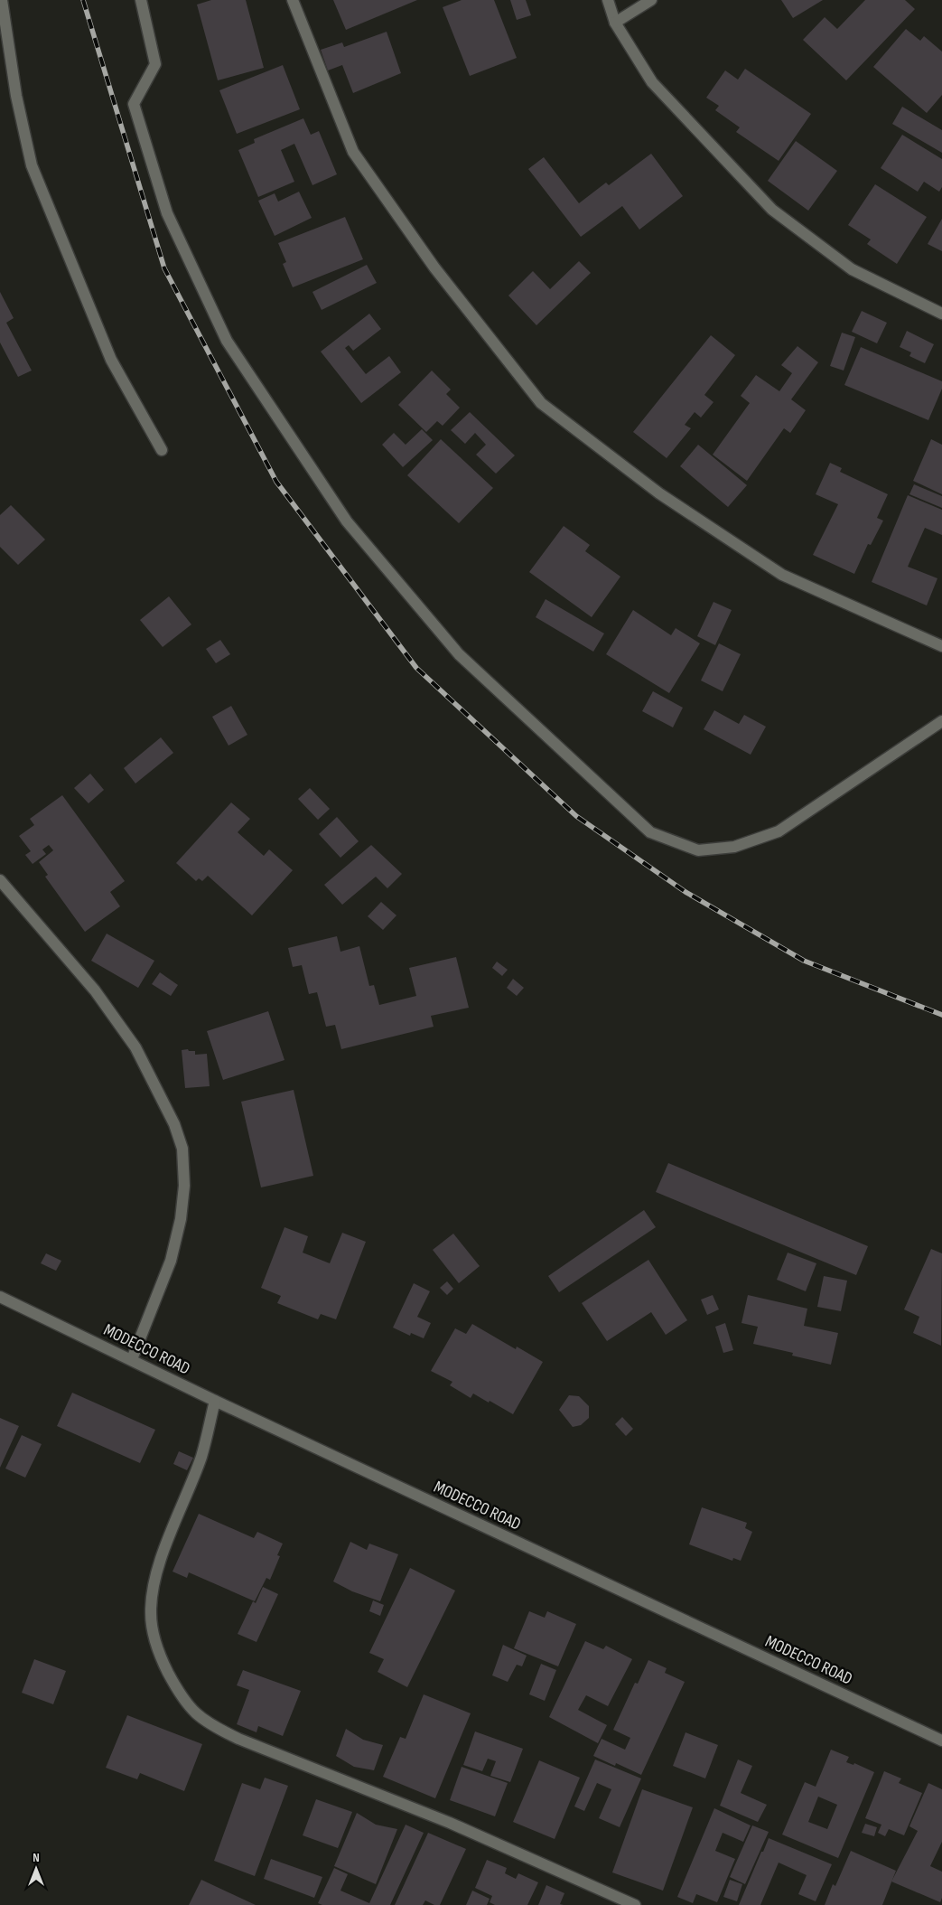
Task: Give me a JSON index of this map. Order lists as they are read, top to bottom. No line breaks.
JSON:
{"streets":{"street":["MODECCO ROAD"]},"north":"top"}
